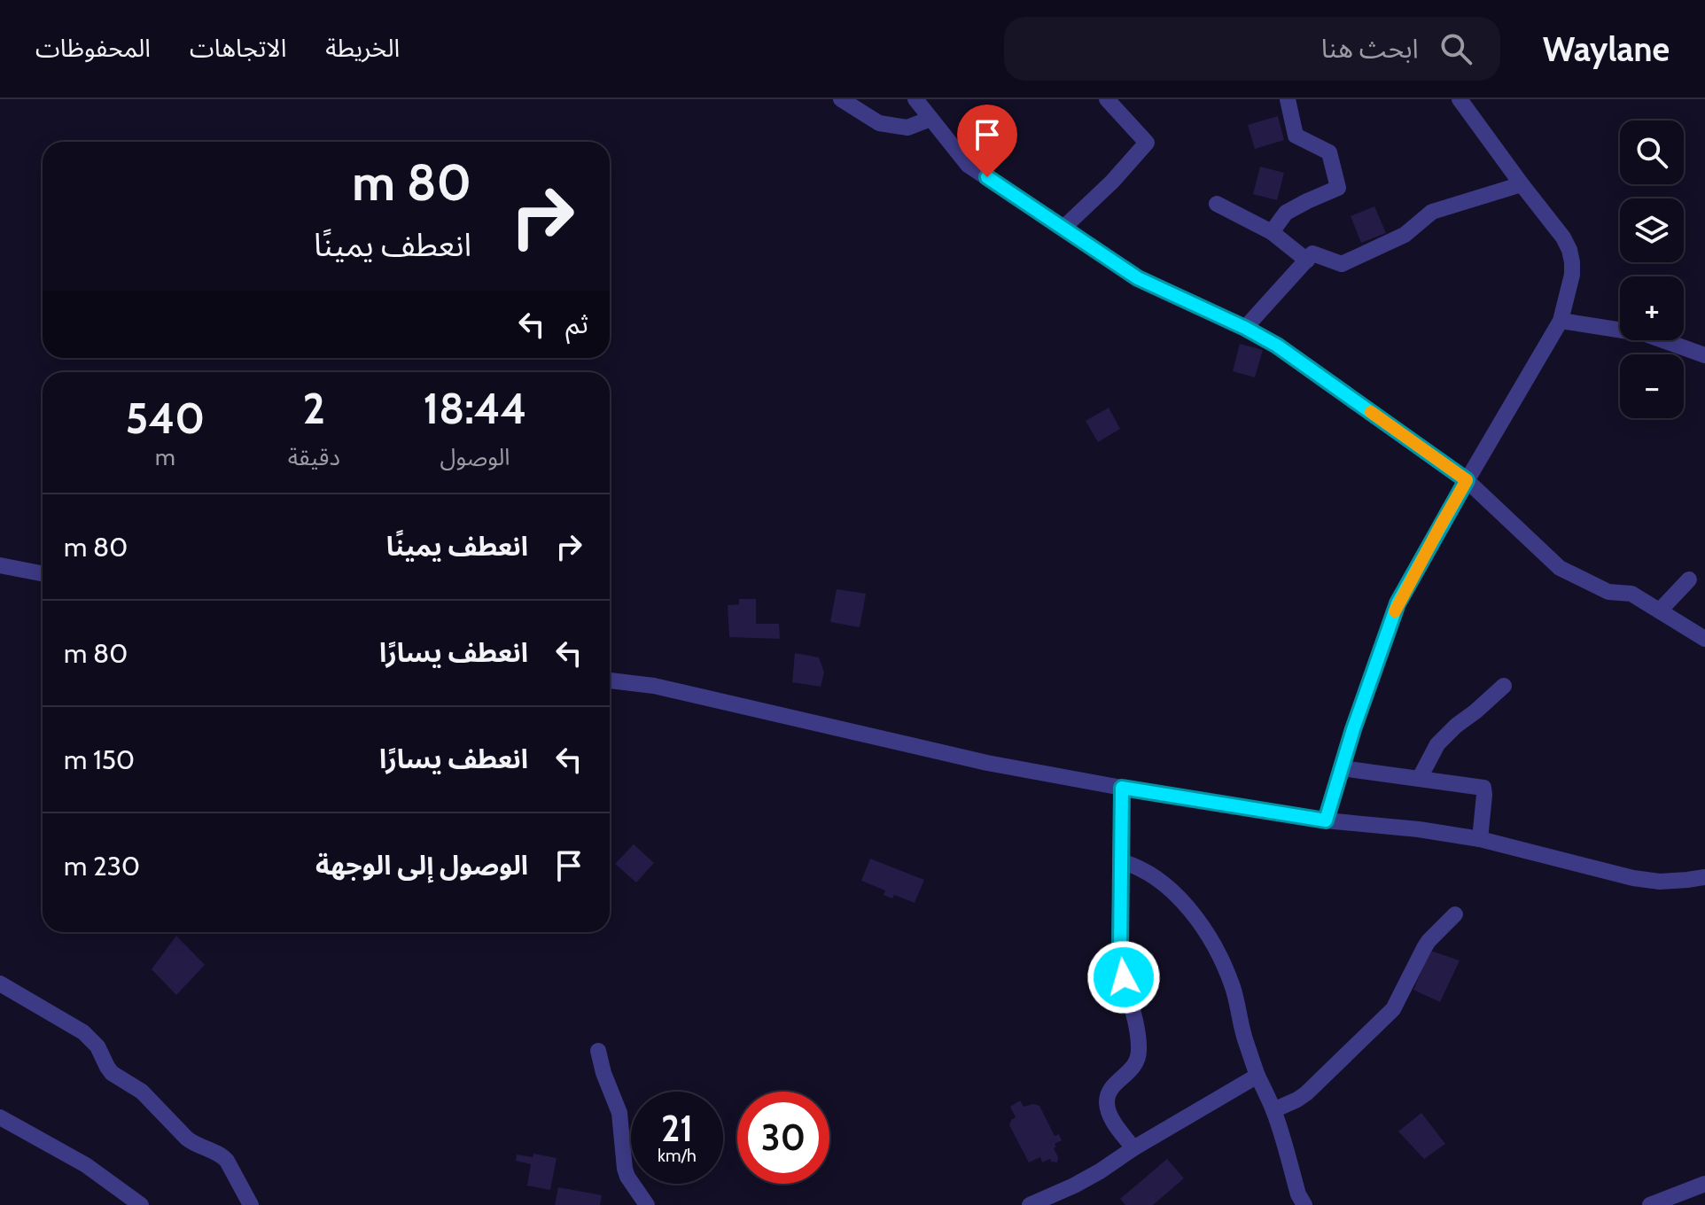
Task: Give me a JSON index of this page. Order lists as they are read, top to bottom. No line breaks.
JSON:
{"page":{"header":"Waylane","search":"ابحث هنا","nav":["الخريطة","الاتجاهات","المحفوظات"],"map_buttons":["+","−"],"turn":["80 m","انعطف يمينًا"],"then":"ثم","eta":["18:44","الوصول","2","دقيقة","540","m"],"list":[{"name":"انعطف يمينًا","value":"80 m"},{"name":"انعطف يسارًا","value":"80 m"},{"name":"انعطف يسارًا","value":"150 m"},{"name":"الوصول إلى الوجهة","value":"230 m"}],"speed":"21 km/h","limit":"30"}}
